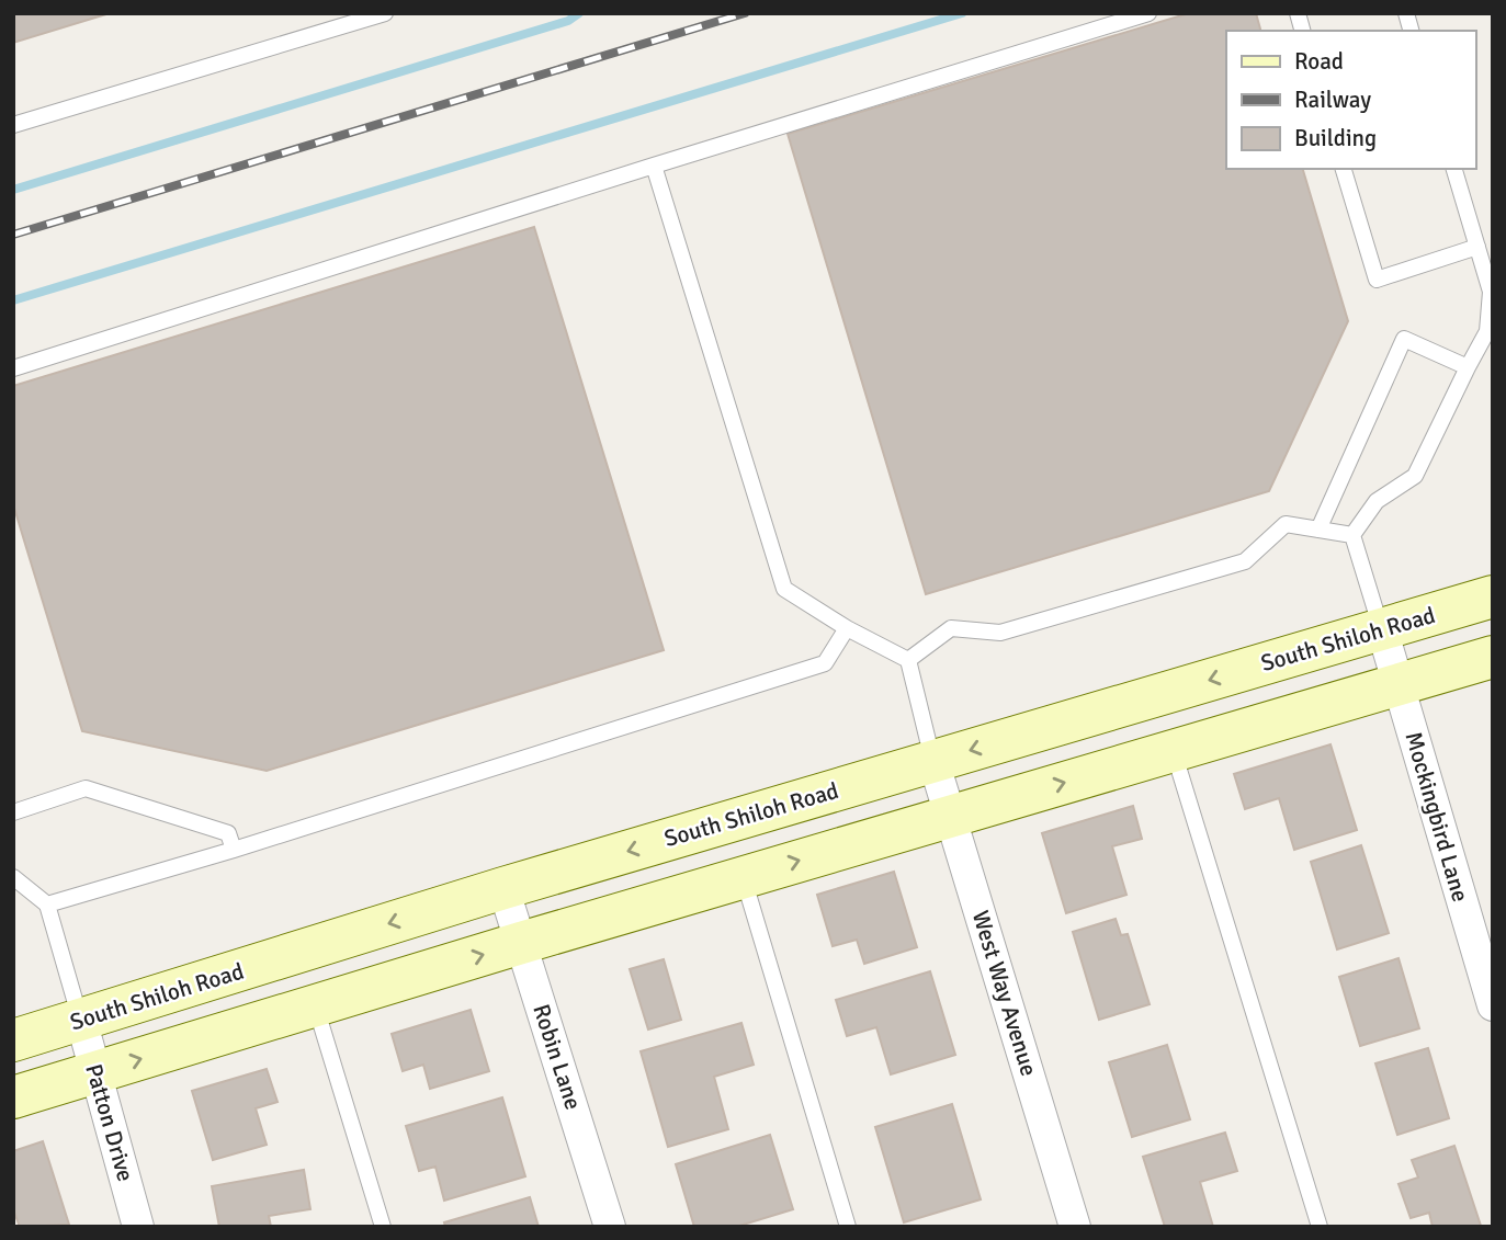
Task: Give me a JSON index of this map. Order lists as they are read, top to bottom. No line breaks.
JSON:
{"streets":{"main road":["South Shiloh Road"],"street":["Mockingbird Lane","West Way Avenue","Robin Lane","Patton Drive"]},"crossings":[["South Shiloh Road","Mockingbird Lane"],["South Shiloh Road","West Way Avenue"],["South Shiloh Road","Robin Lane"],["South Shiloh Road","Patton Drive"]],"legend":["Road","Railway","Building"]}
